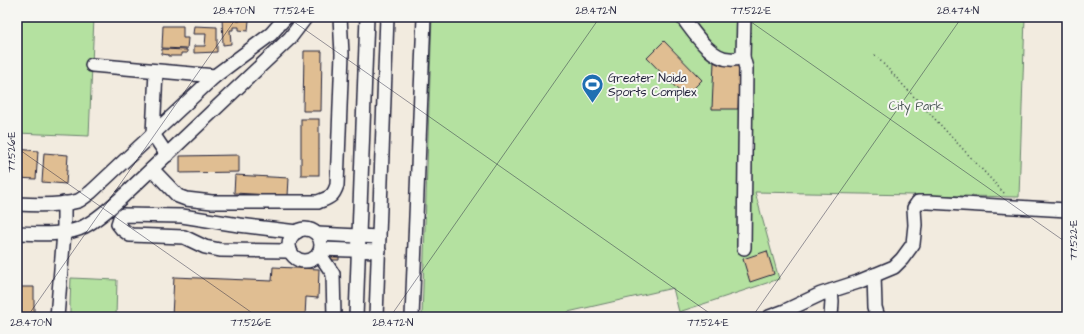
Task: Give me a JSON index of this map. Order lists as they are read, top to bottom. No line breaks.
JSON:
{"parks":["City Park"],"places":{"sports":["Greater Noida Sports Complex"]},"coordinates":["28.470°N","77.524°E","28.472°N","77.522°E","28.474°N","77.526°E"]}
